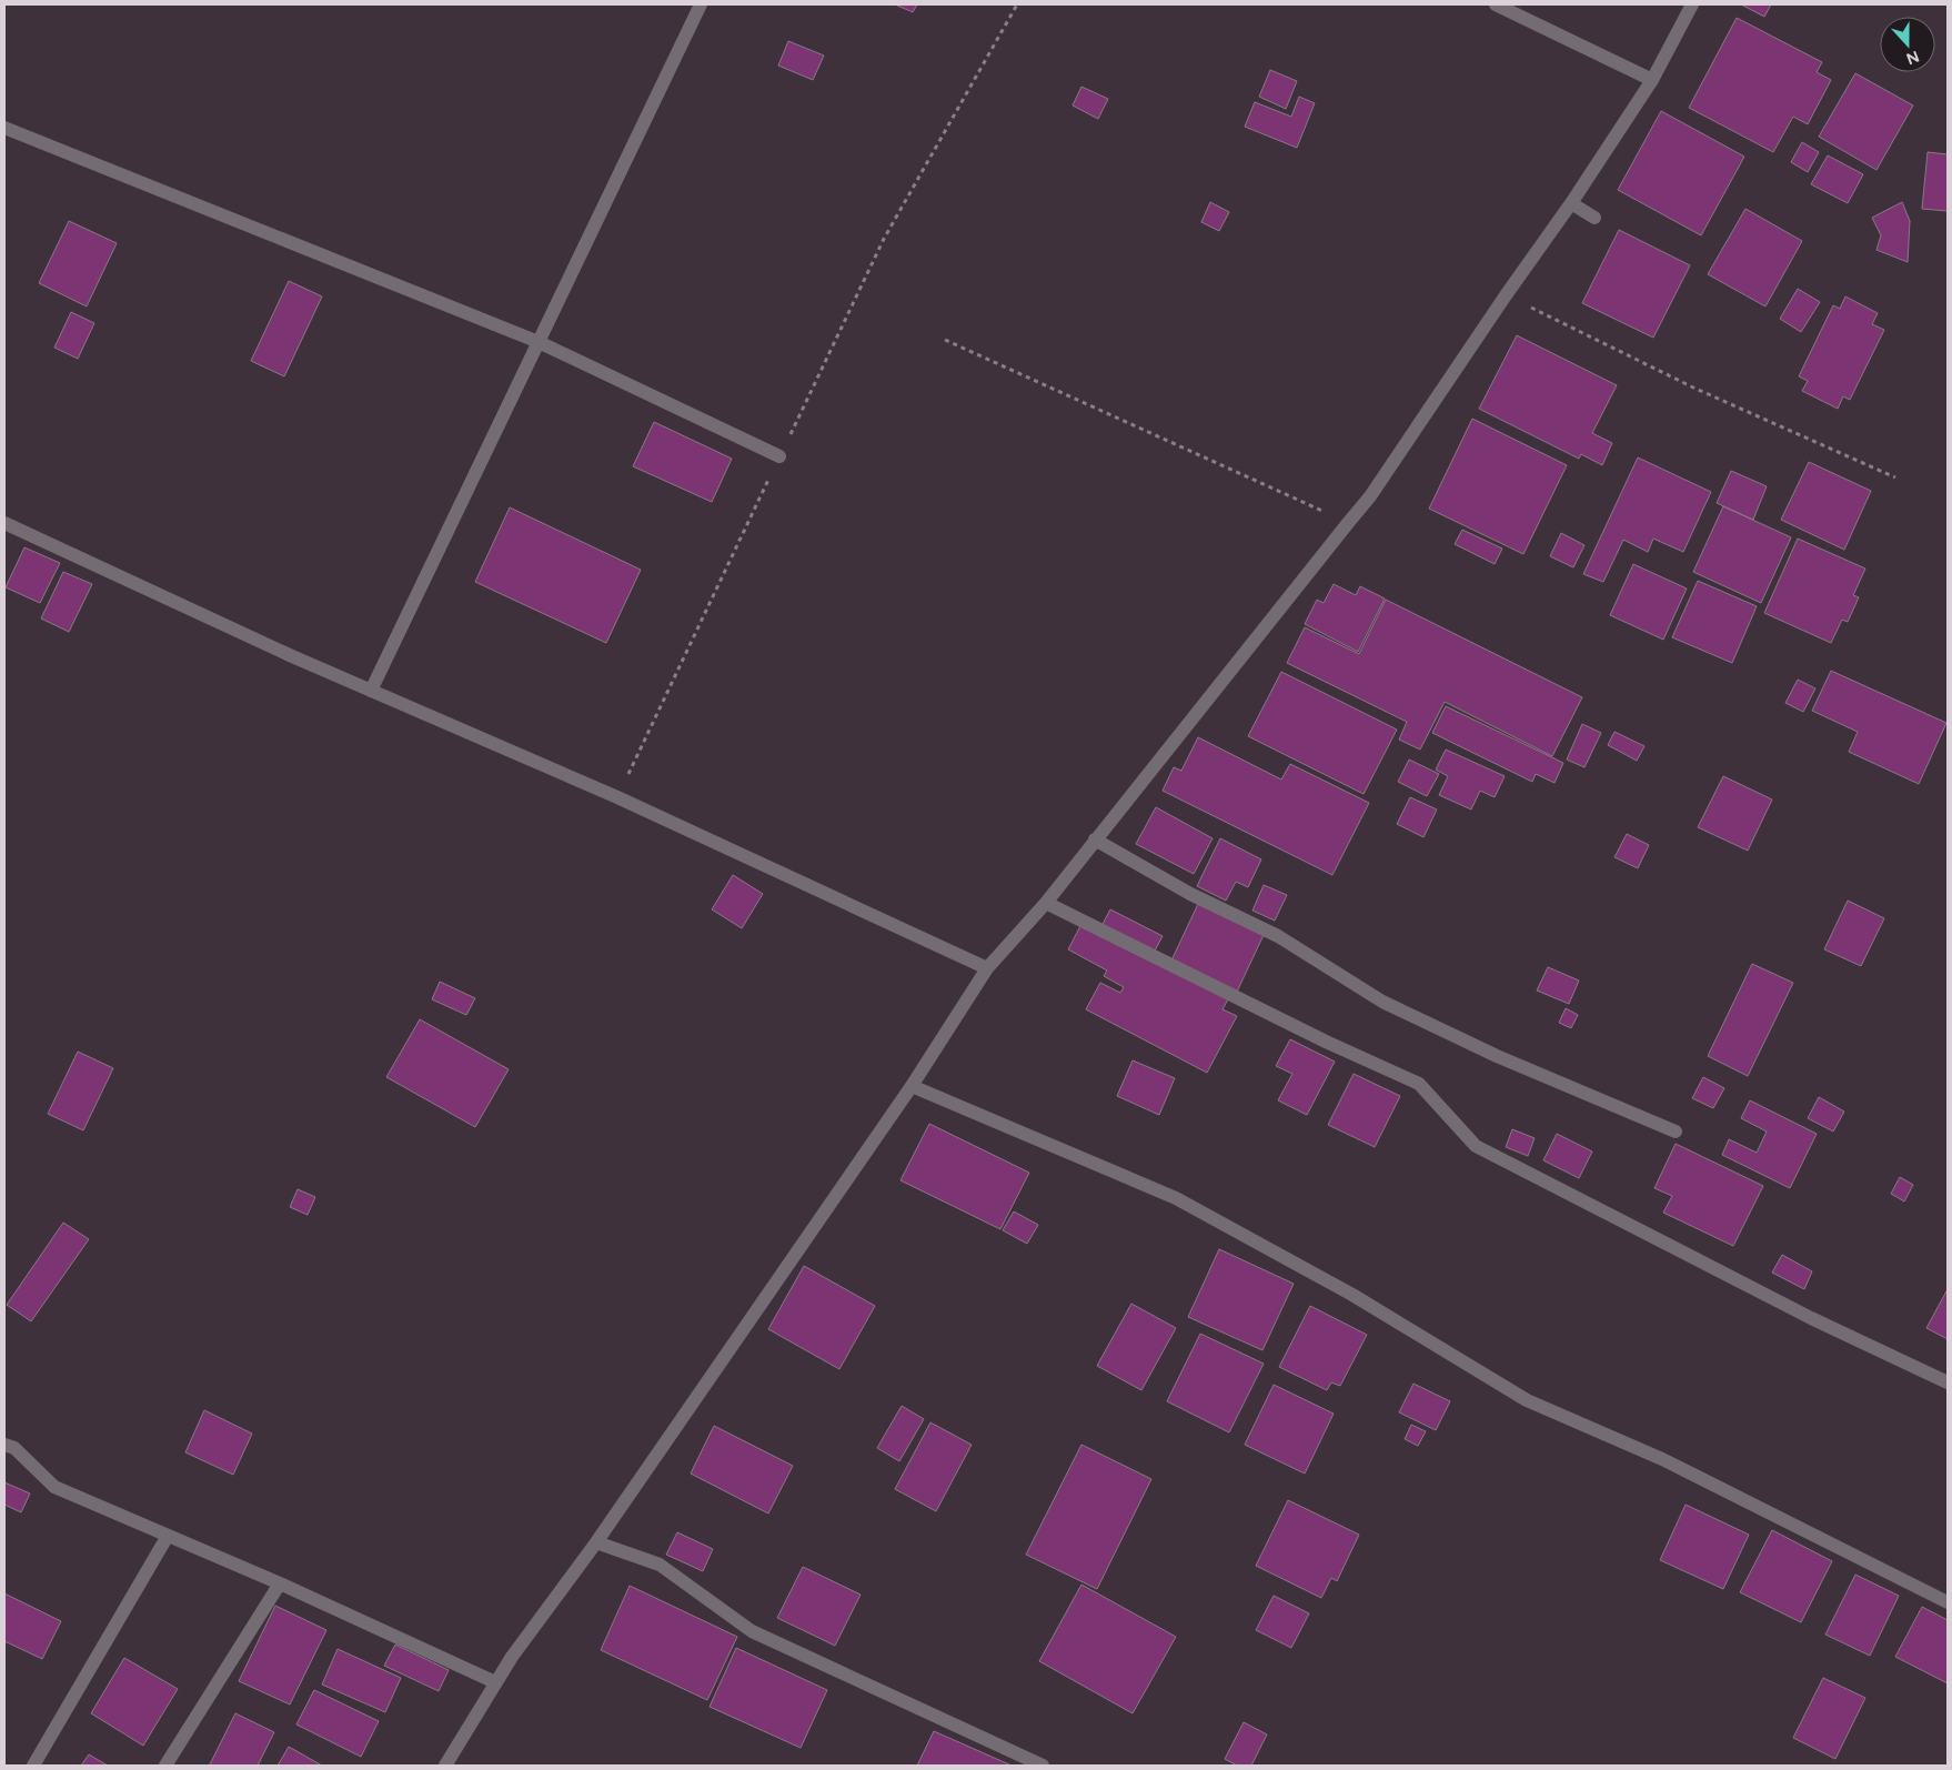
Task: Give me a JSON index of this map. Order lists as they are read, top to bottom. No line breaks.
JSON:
{"north":"bottom"}
